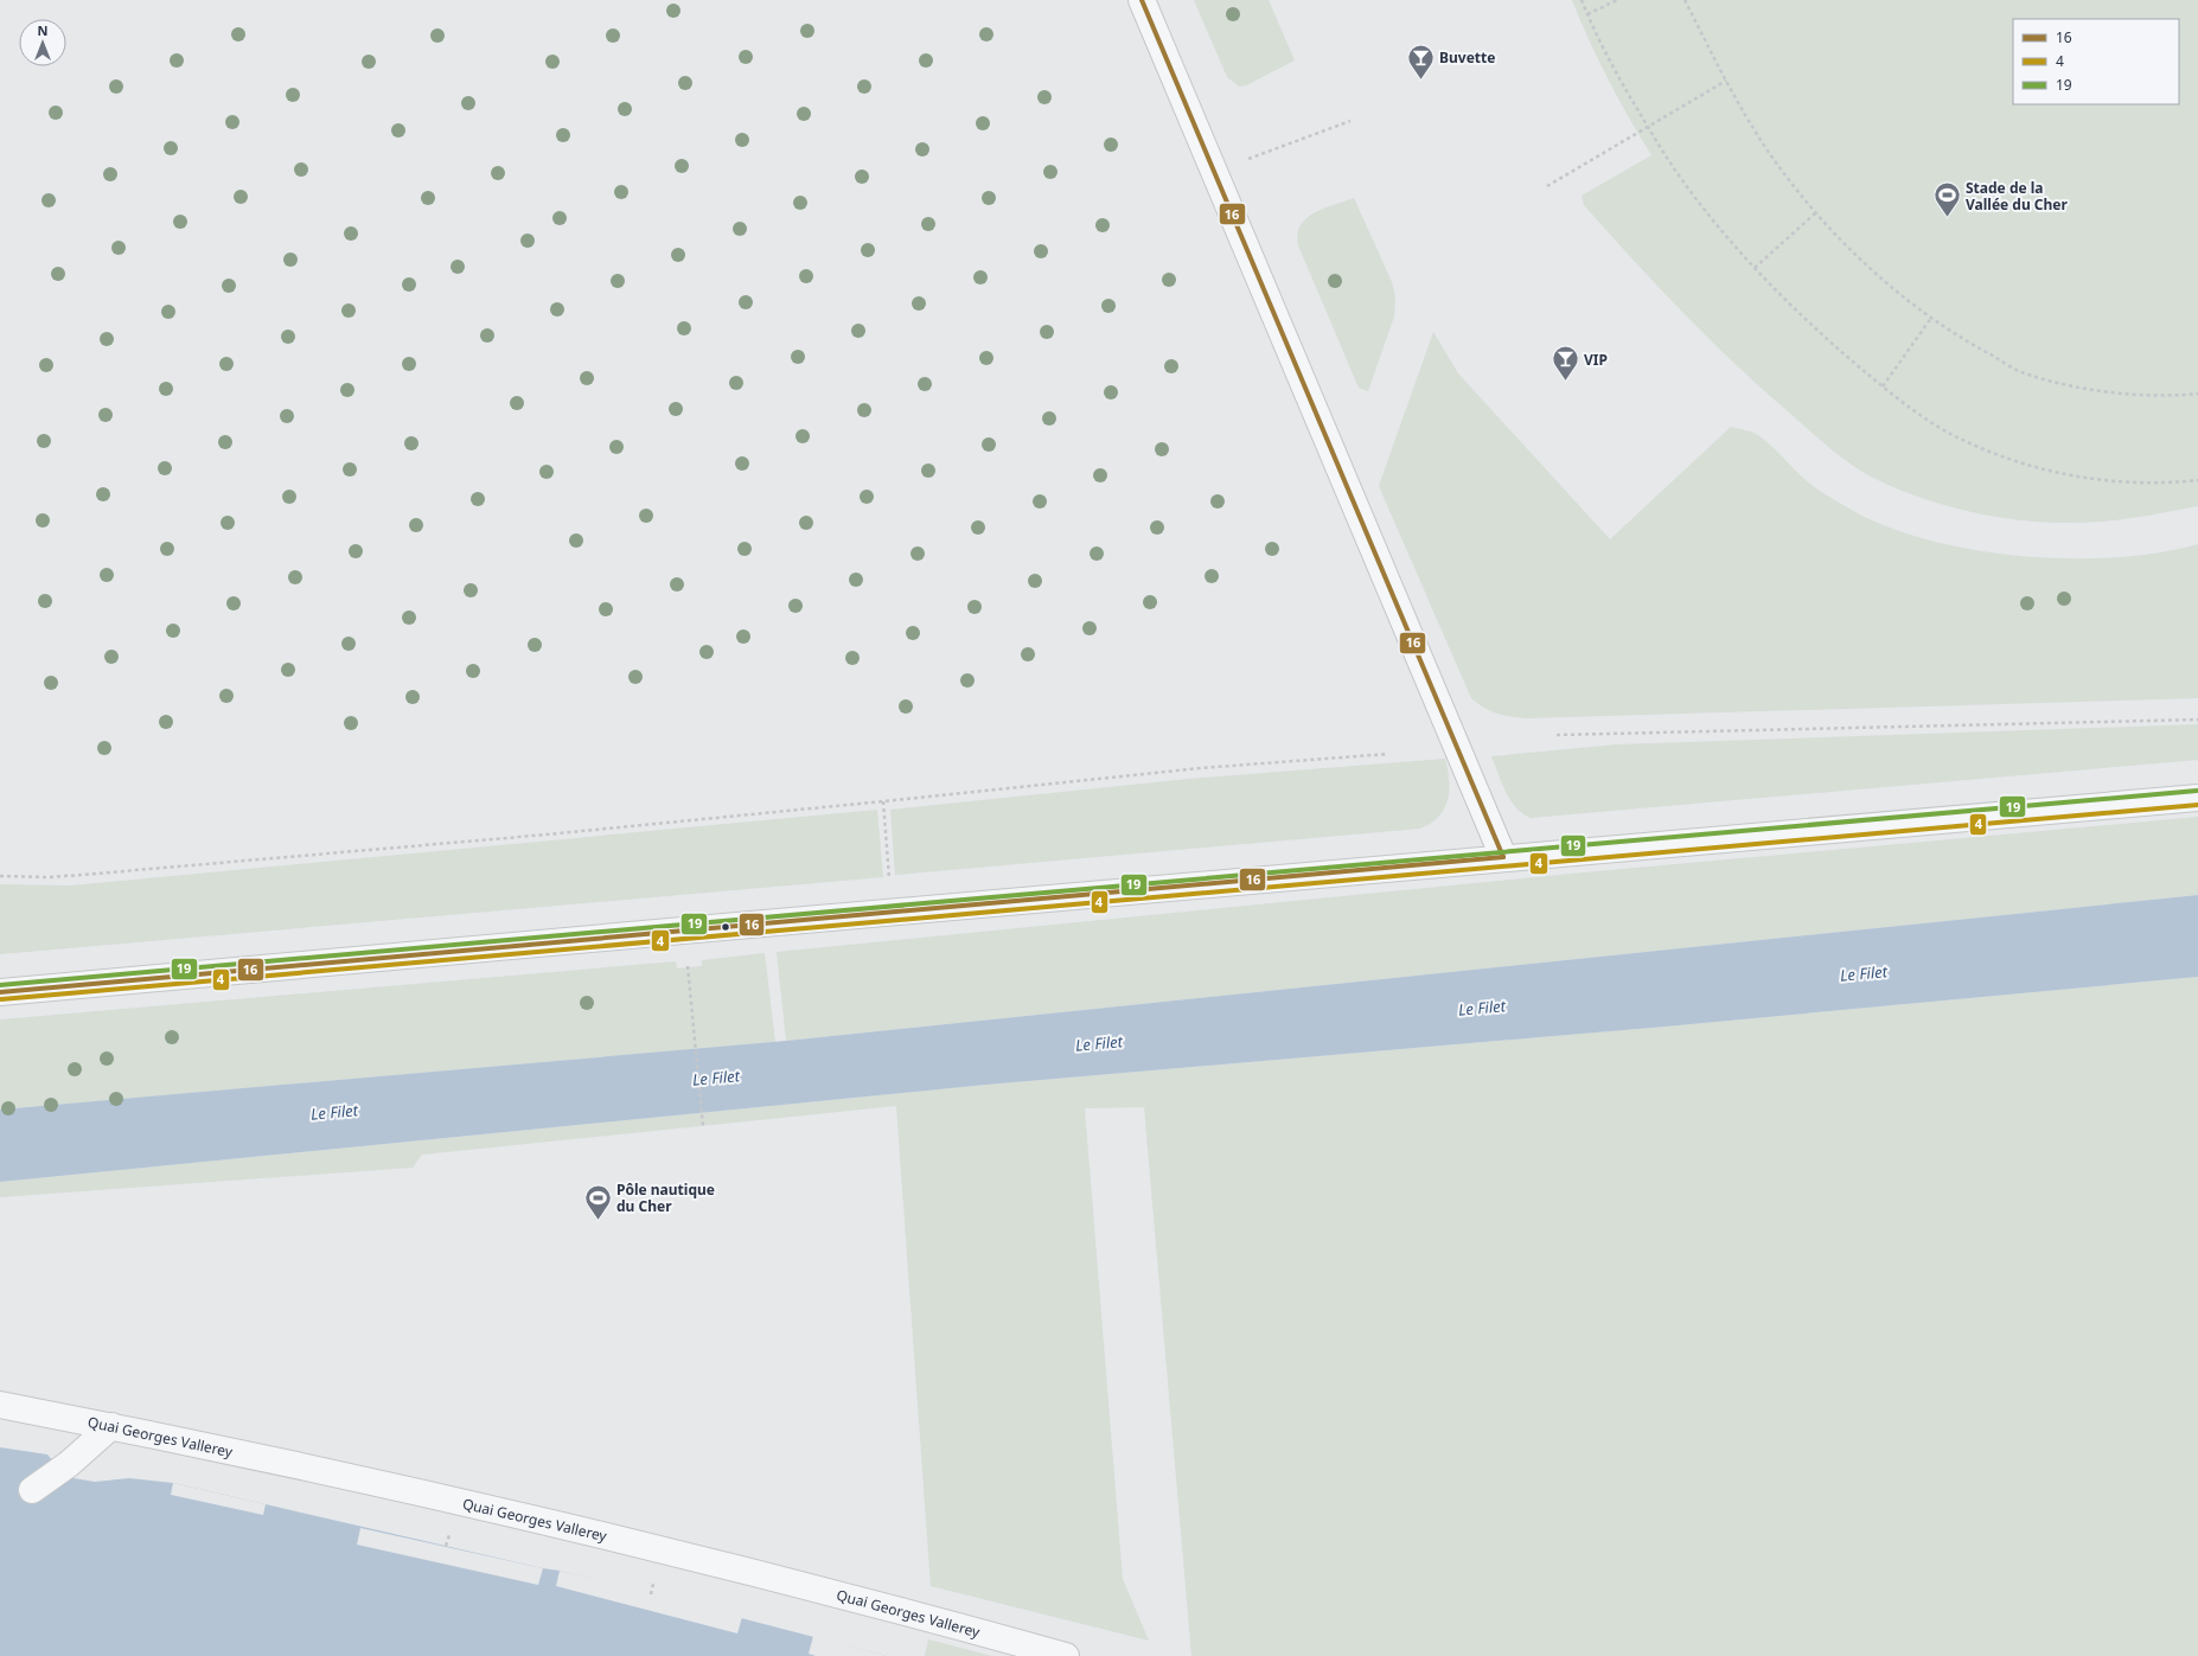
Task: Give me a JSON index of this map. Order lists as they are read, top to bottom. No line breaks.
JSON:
{"streets":{"street":["Quai Georges Vallerey"]},"water":["Le Filet"],"places":{"bar":["Buvette","VIP"],"sports":["Stade de la Vallée du Cher","Pôle nautique du Cher"]},"lines":["transit line 16","transit line 19","transit line 4"],"legend":["16","4","19"],"north":"top"}
